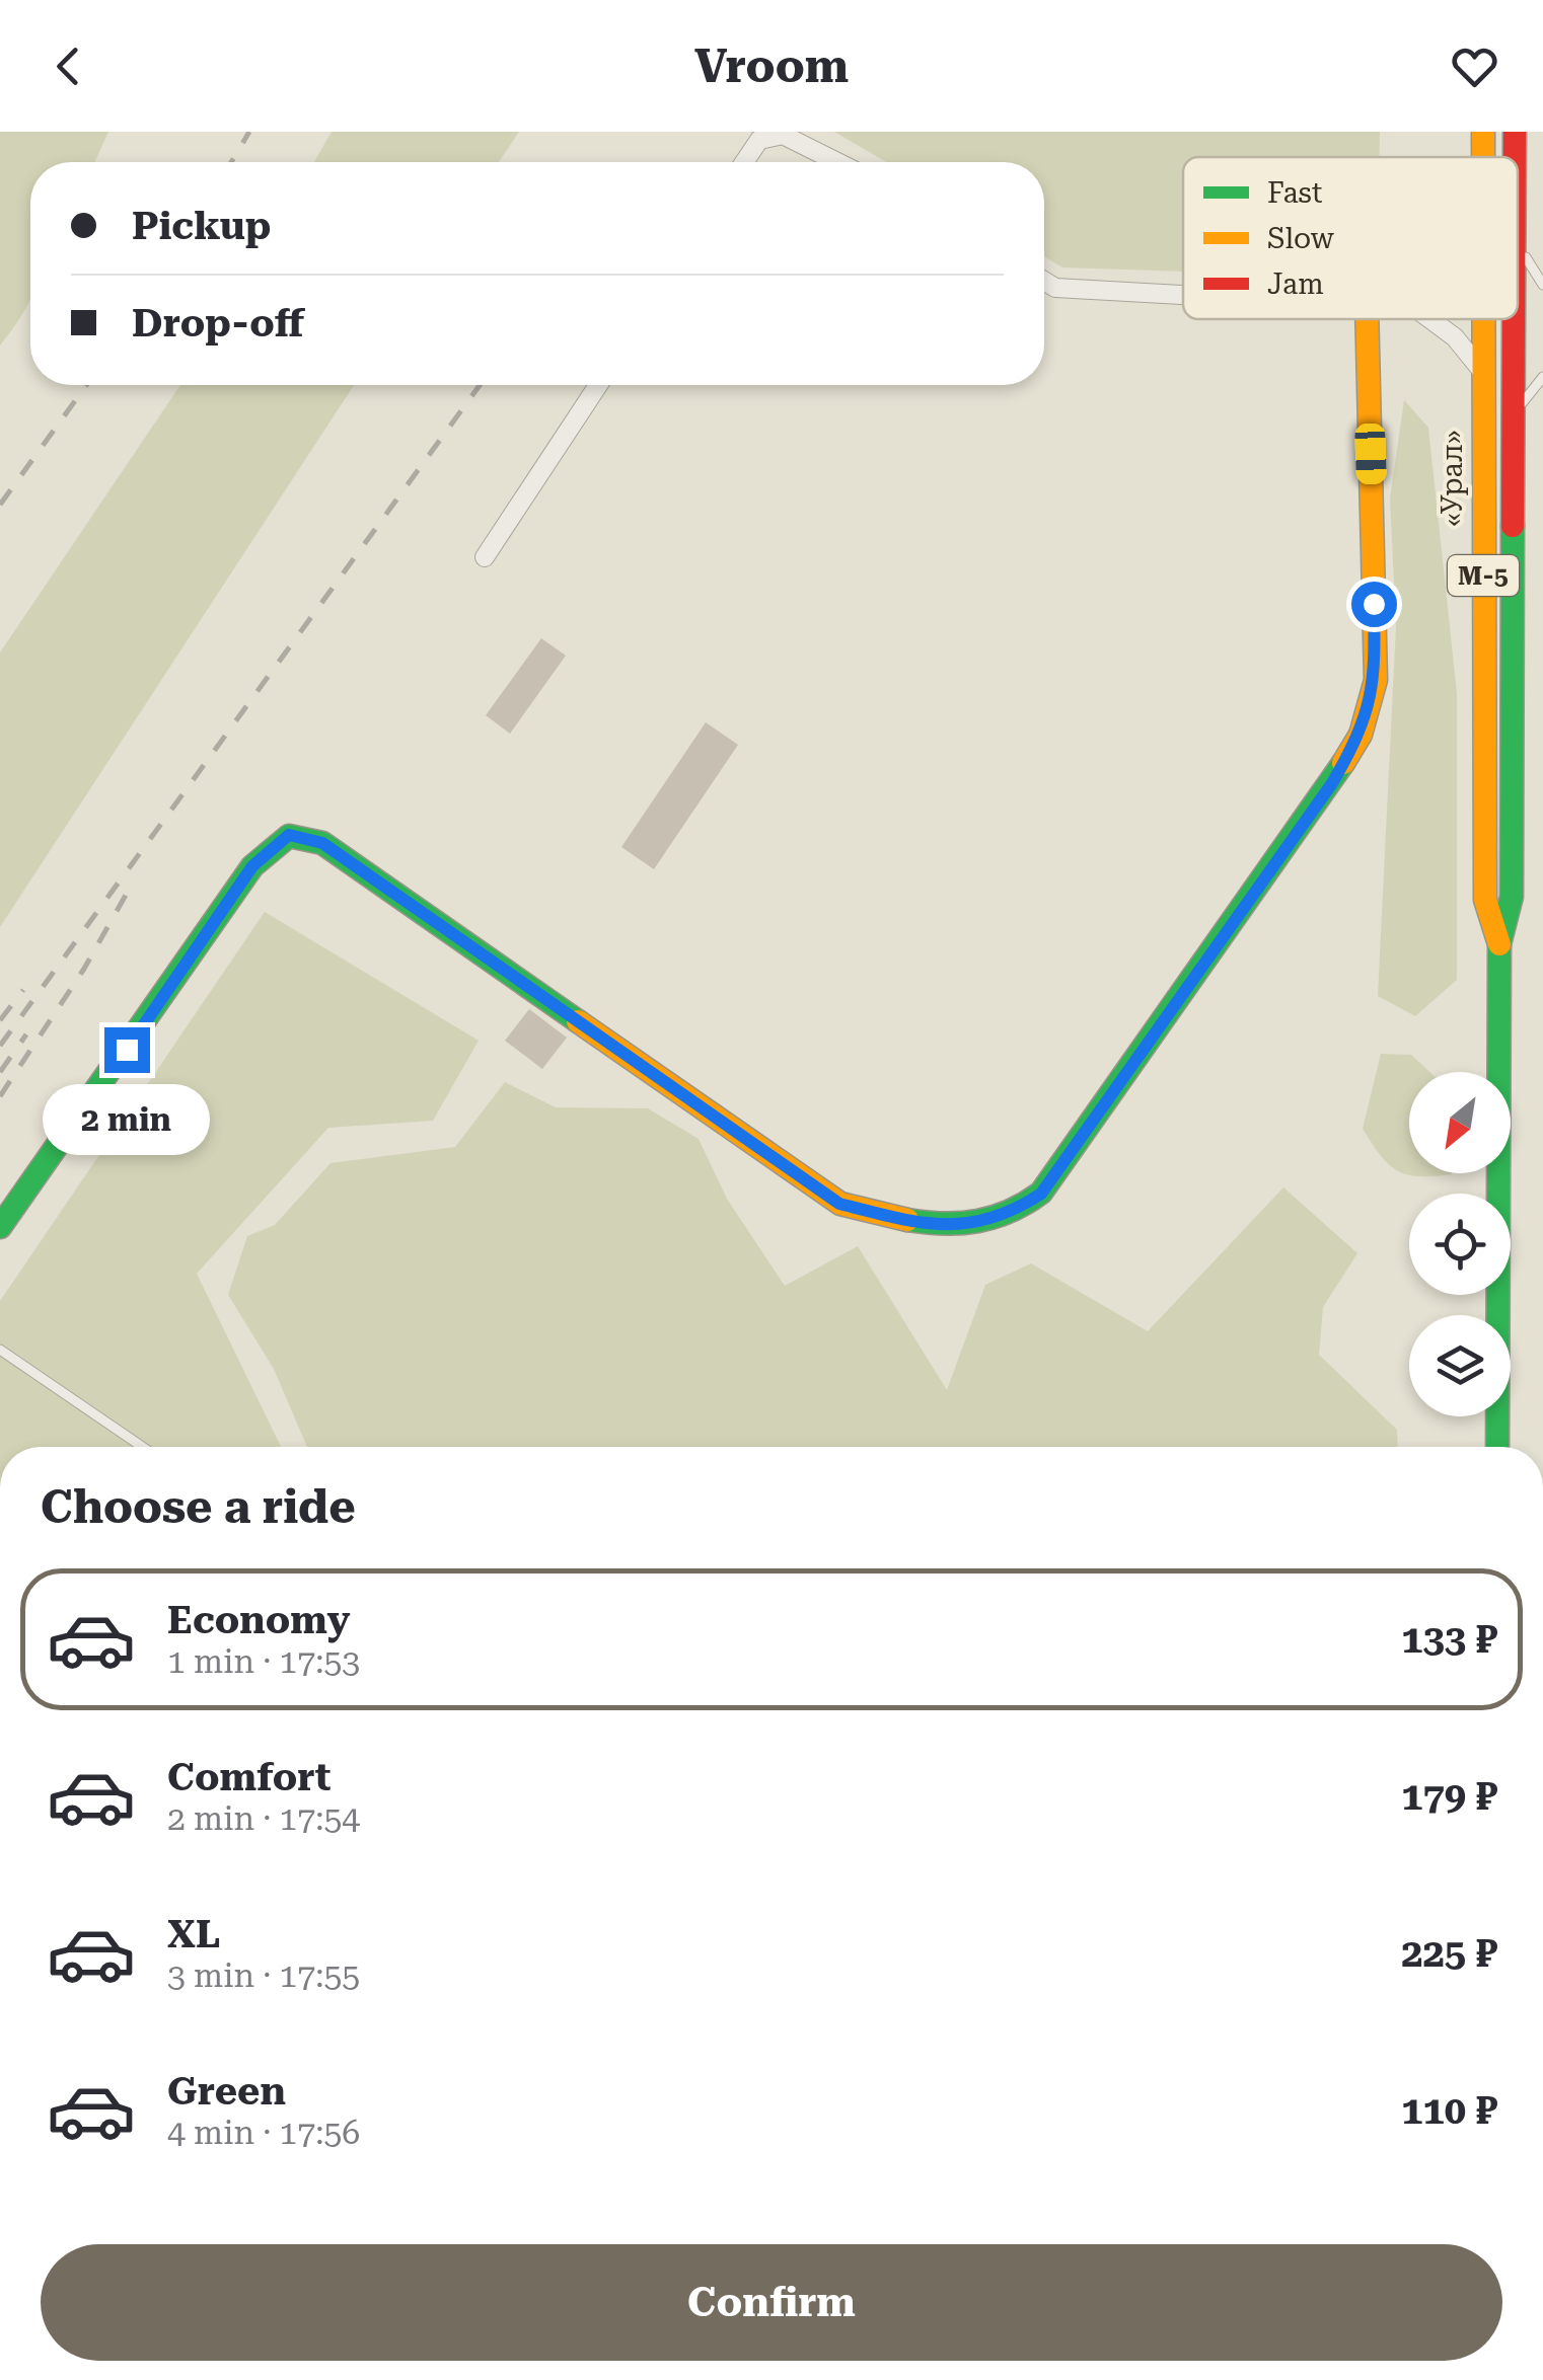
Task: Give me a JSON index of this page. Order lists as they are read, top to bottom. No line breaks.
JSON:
{"streets":{"main road":["«Урал»","М-5"]},"legend":["Fast","Slow","Jam"],"north":"bottom left","page":{"header":"Vroom","banner":["Pickup","Drop-off"],"bubble":"2 min","heading":"Choose a ride","list":[{"name":"Economy","note":"1 min · 17:53","value":"133 ₽"},{"name":"Comfort","note":"2 min · 17:54","value":"179 ₽"},{"name":"XL","note":"3 min · 17:55","value":"225 ₽"},{"name":"Green","note":"4 min · 17:56","value":"110 ₽"}],"buttons":"Confirm"}}
